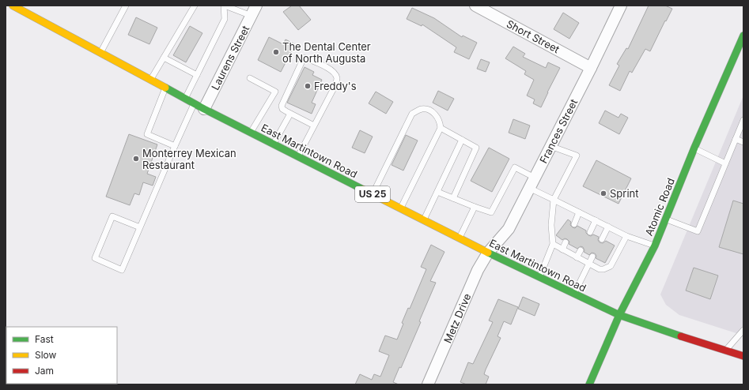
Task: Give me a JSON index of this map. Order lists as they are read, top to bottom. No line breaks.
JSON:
{"streets":{"main road":["East Martintown Road","US 25","Atomic Road"],"street":["Short Street","Laurens Street","Frances Street","Metz Drive"]},"crossings":[["Short Street","Frances Street"],["Laurens Street","East Martintown Road"],["Frances Street","East Martintown Road"],["Frances Street","Metz Drive"],["East Martintown Road","Atomic Road"],["East Martintown Road","Metz Drive"]],"places":["The Dental Center of North Augusta","Freddy's","Monterrey Mexican Restaurant","Sprint"],"legend":["Fast","Slow","Jam"]}
